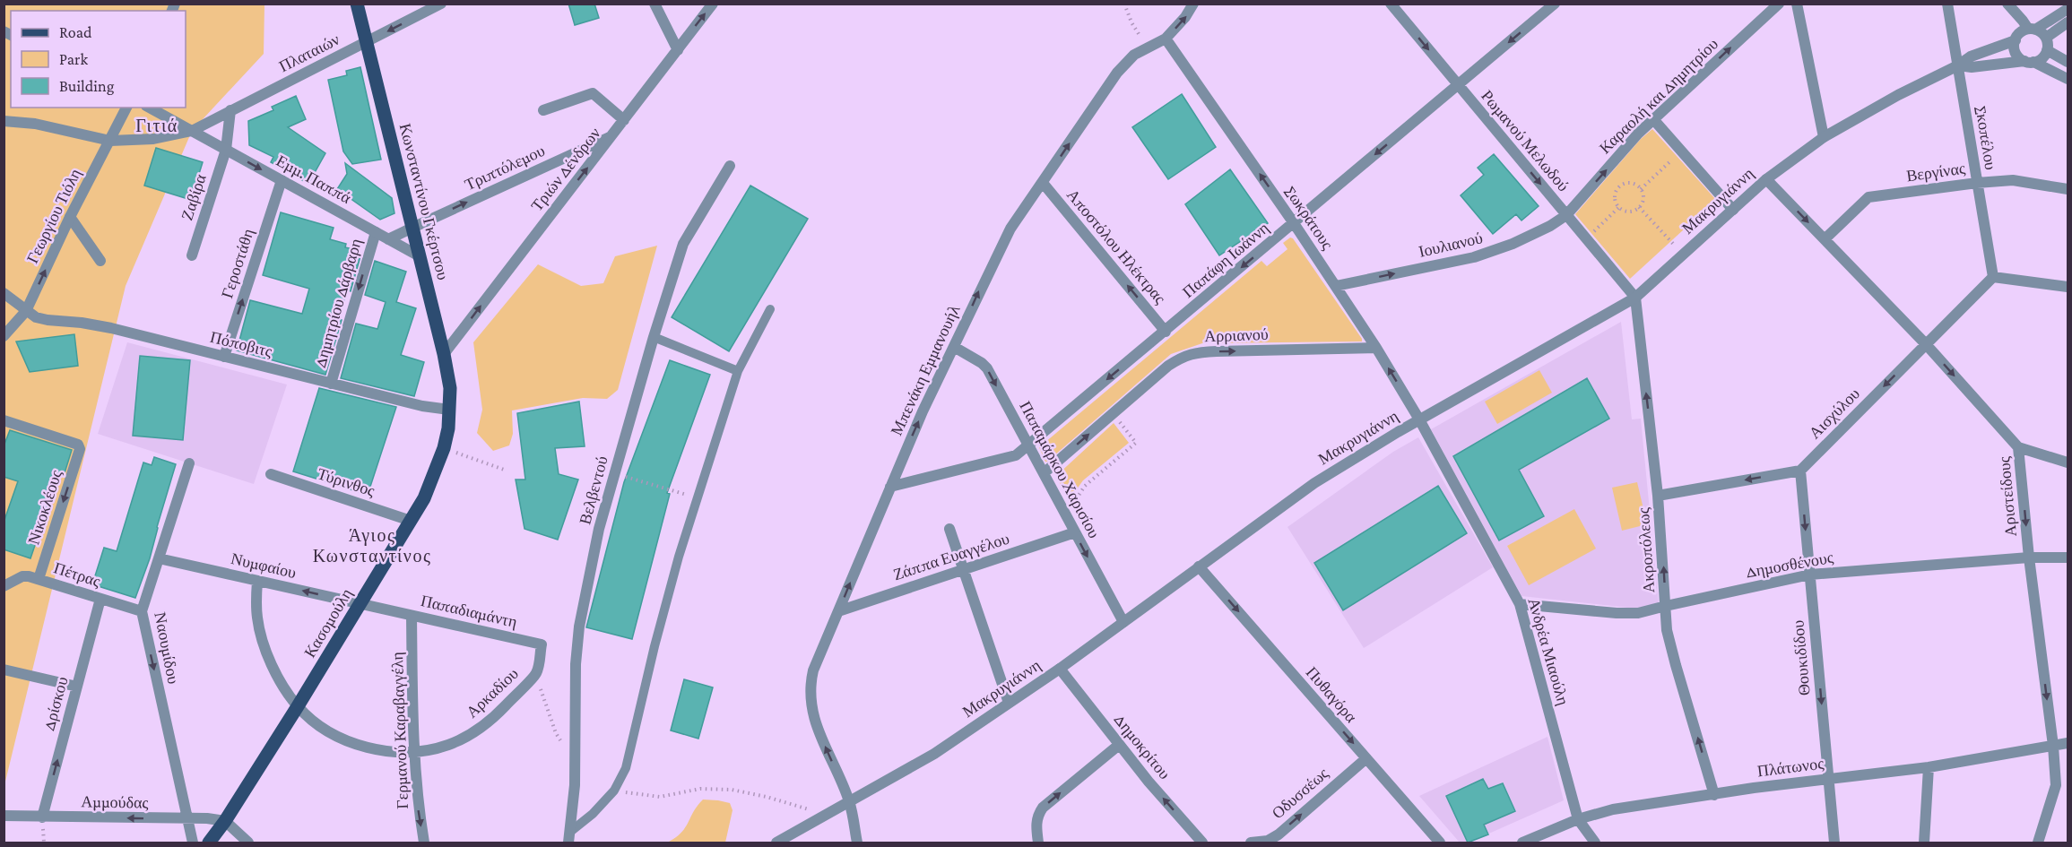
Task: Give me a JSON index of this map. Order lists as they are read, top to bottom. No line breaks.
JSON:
{"streets":{"main road":["Κωνσταντίνου Γκέρτσου","Κασομούλη"],"street":["Πλαταιών","Καραολή και Δημητρίου","Σκοπέλου","Ρωμανού Μελωδού","Τριπτόλεμου","Τριών Δένδρων","Βεργίνας","Εμμ. Παππά","Ζαβίρα","Μακρυγιάννη","Γεωργίου Τιόλη","Σωκράτους","Ιουλιανού","Αποστόλου Ηλέκτρας","Παπάφη Ιωάννη","Γεροστάθη","Δημητρίου Δάρβαρη","Αρριανού","Πόποβιτς","Μπενάκη Εμμανουήλ","Αισχύλου","Παπαμάρκου Χαρισίου","Τύρινθος","Βελβεντού","Αριστείδους","Νικοκλέους","Ακροπόλεως","Ζάππα Ευαγγέλου","Δημοσθένους","Νυμφαίου","Πέτρας","Παπαδιαμάντη","Ναουμίδου","Ανδρέα Μιαούλη","Θουκιδίδου","Αρκαδίου","Πυθαγόρα","Δρίσκου","Γερμανού Καραβαγγέλη","Δημοκρίτου","Πλάτωνος","Οδυσσέως","Αμμούδας"]},"crossings":[["Πλαταιών","Εμμ. Παππά"],["Πλαταιών","Ζαβίρα"],["Πλαταιών","Κωνσταντίνου Γκέρτσου"],["Καραολή και Δημητρίου","Ρωμανού Μελωδού"],["Καραολή και Δημητρίου","Ιουλιανού"],["Σκοπέλου","Βεργίνας"],["Σκοπέλου","Μακρυγιάννη"],["Σκοπέλου","Αισχύλου"],["Ρωμανού Μελωδού","Μακρυγιάννη"],["Ρωμανού Μελωδού","Ιουλιανού"],["Ρωμανού Μελωδού","Παπάφη Ιωάννη"],["Ρωμανού Μελωδού","Ακροπόλεως"],["Τριπτόλεμου","Τριών Δένδρων"],["Τριπτόλεμου","Εμμ. Παππά"],["Τριπτόλεμου","Κωνσταντίνου Γκέρτσου"],["Τριών Δένδρων","Κωνσταντίνου Γκέρτσου"],["Βεργίνας","Αριστείδους"],["Εμμ. Παππά","Ζαβίρα"],["Εμμ. Παππά","Κωνσταντίνου Γκέρτσου"],["Εμμ. Παππά","Γεροστάθη"],["Εμμ. Παππά","Δημητρίου Δάρβαρη"],["Μακρυγιάννη","Σωκράτους"],["Μακρυγιάννη","Μπενάκη Εμμανουήλ"],["Μακρυγιάννη","Παπαμάρκου Χαρισίου"],["Μακρυγιάννη","Αριστείδους"],["Μακρυγιάννη","Ακροπόλεως"],["Μακρυγιάννη","Ανδρέα Μιαούλη"],["Μακρυγιάννη","Πυθαγόρα"],["Μακρυγιάννη","Δημοκρίτου"],["Κωνσταντίνου Γκέρτσου","Πόποβιτς"],["Κωνσταντίνου Γκέρτσου","Κασομούλη"],["Γεωργίου Τιόλη","Πόποβιτς"],["Σωκράτους","Ιουλιανού"],["Σωκράτους","Παπάφη Ιωάννη"],["Σωκράτους","Αρριανού"],["Σωκράτους","Μπενάκη Εμμανουήλ"],["Σωκράτους","Ανδρέα Μιαούλη"],["Αποστόλου Ηλέκτρας","Παπάφη Ιωάννη"],["Αποστόλου Ηλέκτρας","Μπενάκη Εμμανουήλ"],["Παπάφη Ιωάννη","Μπενάκη Εμμανουήλ"],["Παπάφη Ιωάννη","Παπαμάρκου Χαρισίου"],["Γεροστάθη","Πόποβιτς"],["Δημητρίου Δάρβαρη","Πόποβιτς"],["Αρριανού","Παπαμάρκου Χαρισίου"],["Πόποβιτς","Κασομούλη"],["Μπενάκη Εμμανουήλ","Παπαμάρκου Χαρισίου"],["Μπενάκη Εμμανουήλ","Ζάππα Ευαγγέλου"],["Αισχύλου","Αριστείδους"],["Αισχύλου","Θουκιδίδου"],["Παπαμάρκου Χαρισίου","Ζάππα Ευαγγέλου"],["Τύρινθος","Κασομούλη"],["Αριστείδους","Δημοσθένους"],["Αριστείδους","Πλάτωνος"],["Νικοκλέους","Πέτρας"],["Ακροπόλεως","Δημοσθένους"],["Ακροπόλεως","Πλάτωνος"],["Δημοσθένους","Ανδρέα Μιαούλη"],["Δημοσθένους","Θουκιδίδου"],["Νυμφαίου","Παπαδιαμάντη"],["Νυμφαίου","Κασομούλη"],["Νυμφαίου","Ναουμίδου"],["Νυμφαίου","Αρκαδίου"],["Πέτρας","Ναουμίδου"],["Πέτρας","Δρίσκου"],["Παπαδιαμάντη","Κασομούλη"],["Παπαδιαμάντη","Αρκαδίου"],["Παπαδιαμάντη","Γερμανού Καραβαγγέλη"],["Κασομούλη","Αρκαδίου"],["Κασομούλη","Αμμούδας"],["Ναουμίδου","Αμμούδας"],["Ανδρέα Μιαούλη","Πλάτωνος"],["Θουκιδίδου","Πλάτωνος"],["Αρκαδίου","Γερμανού Καραβαγγέλη"],["Πυθαγόρα","Οδυσσέως"],["Δρίσκου","Αμμούδας"]],"one_way":["Καραολή και Δημητρίου","Ρωμανού Μελωδού","Τριπτόλεμου","Τριών Δένδρων","Γεωργίου Τιόλη","Σωκράτους","Ιουλιανού","Αποστόλου Ηλέκτρας","Παπάφη Ιωάννη","Γεροστάθη","Δημητρίου Δάρβαρη","Αρριανού","Μπενάκη Εμμανουήλ","Αισχύλου","Παπαμάρκου Χαρισίου","Αριστείδους","Ακροπόλεως","Νυμφαίου","Ναουμίδου","Θουκιδίδου","Πυθαγόρα","Δρίσκου","Γερμανού Καραβαγγέλη","Δημοκρίτου","Οδυσσέως","Αμμούδας"],"districts":["Γιτιά","Άγιος Κωνσταντίνος"],"legend":["Road","Park","Building"]}
